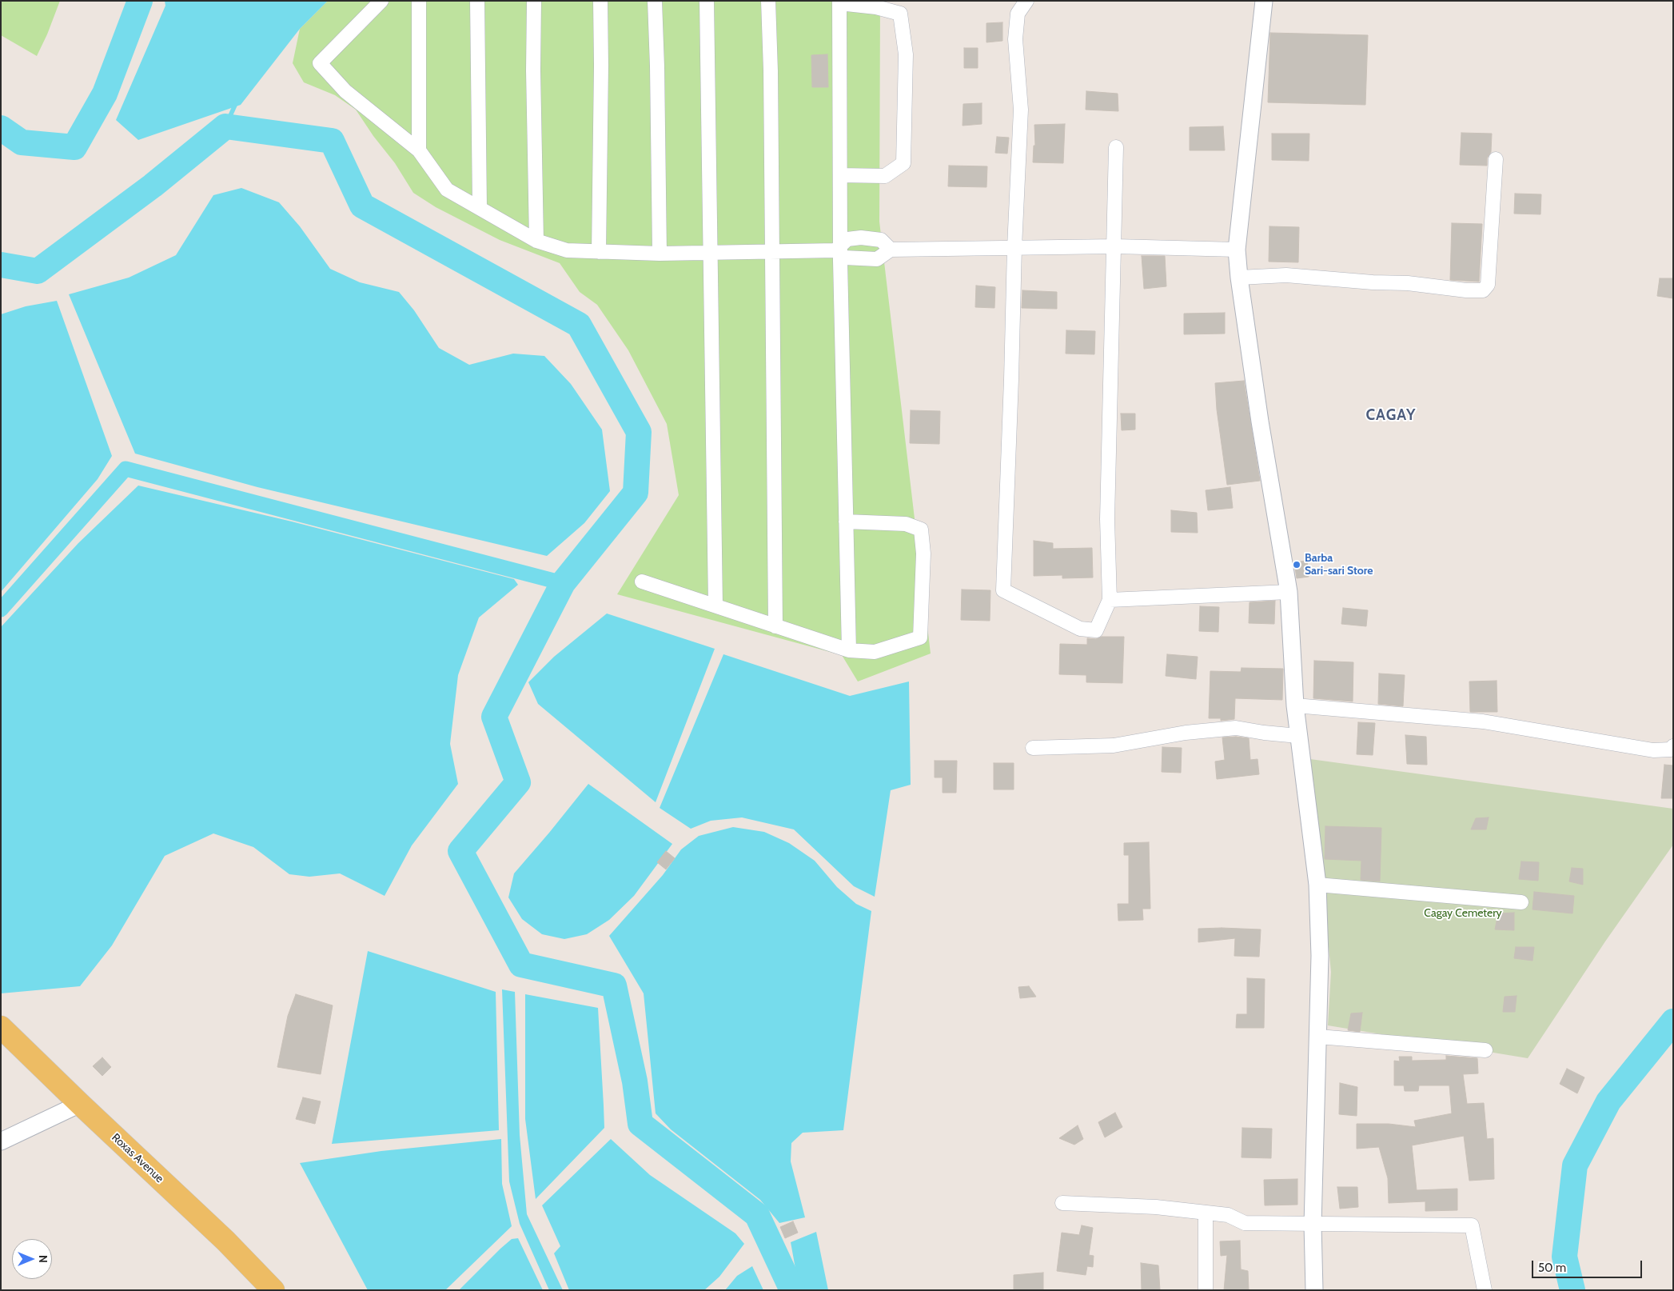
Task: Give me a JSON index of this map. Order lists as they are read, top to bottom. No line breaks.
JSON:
{"streets":{"main road":["Roxas Avenue"]},"districts":["CAGAY"],"parks":["Cagay Cemetery"],"places":["Barba Sari-sari Store"],"scale_bar":"50 m","north":"right"}
